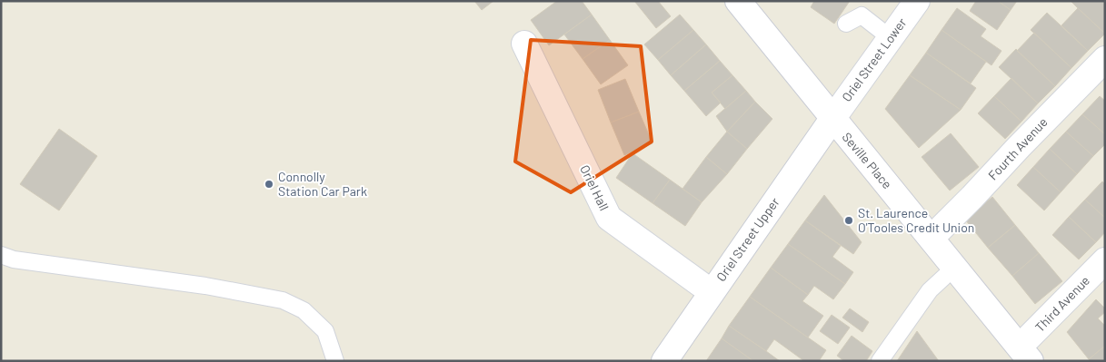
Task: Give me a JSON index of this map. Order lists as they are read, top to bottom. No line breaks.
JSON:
{"streets":{"street":["Oriel Street Lower","Fourth Avenue","Seville Place","Oriel Hall","Oriel Street Upper","Third Avenue"]},"crossings":[["Oriel Street Lower","Seville Place"],["Oriel Street Lower","Oriel Street Upper"],["Fourth Avenue","Seville Place"],["Seville Place","Oriel Street Upper"],["Seville Place","Third Avenue"],["Oriel Hall","Oriel Street Upper"]],"places":["Connolly Station Car Park","St. Laurence O'Tooles Credit Union"]}
